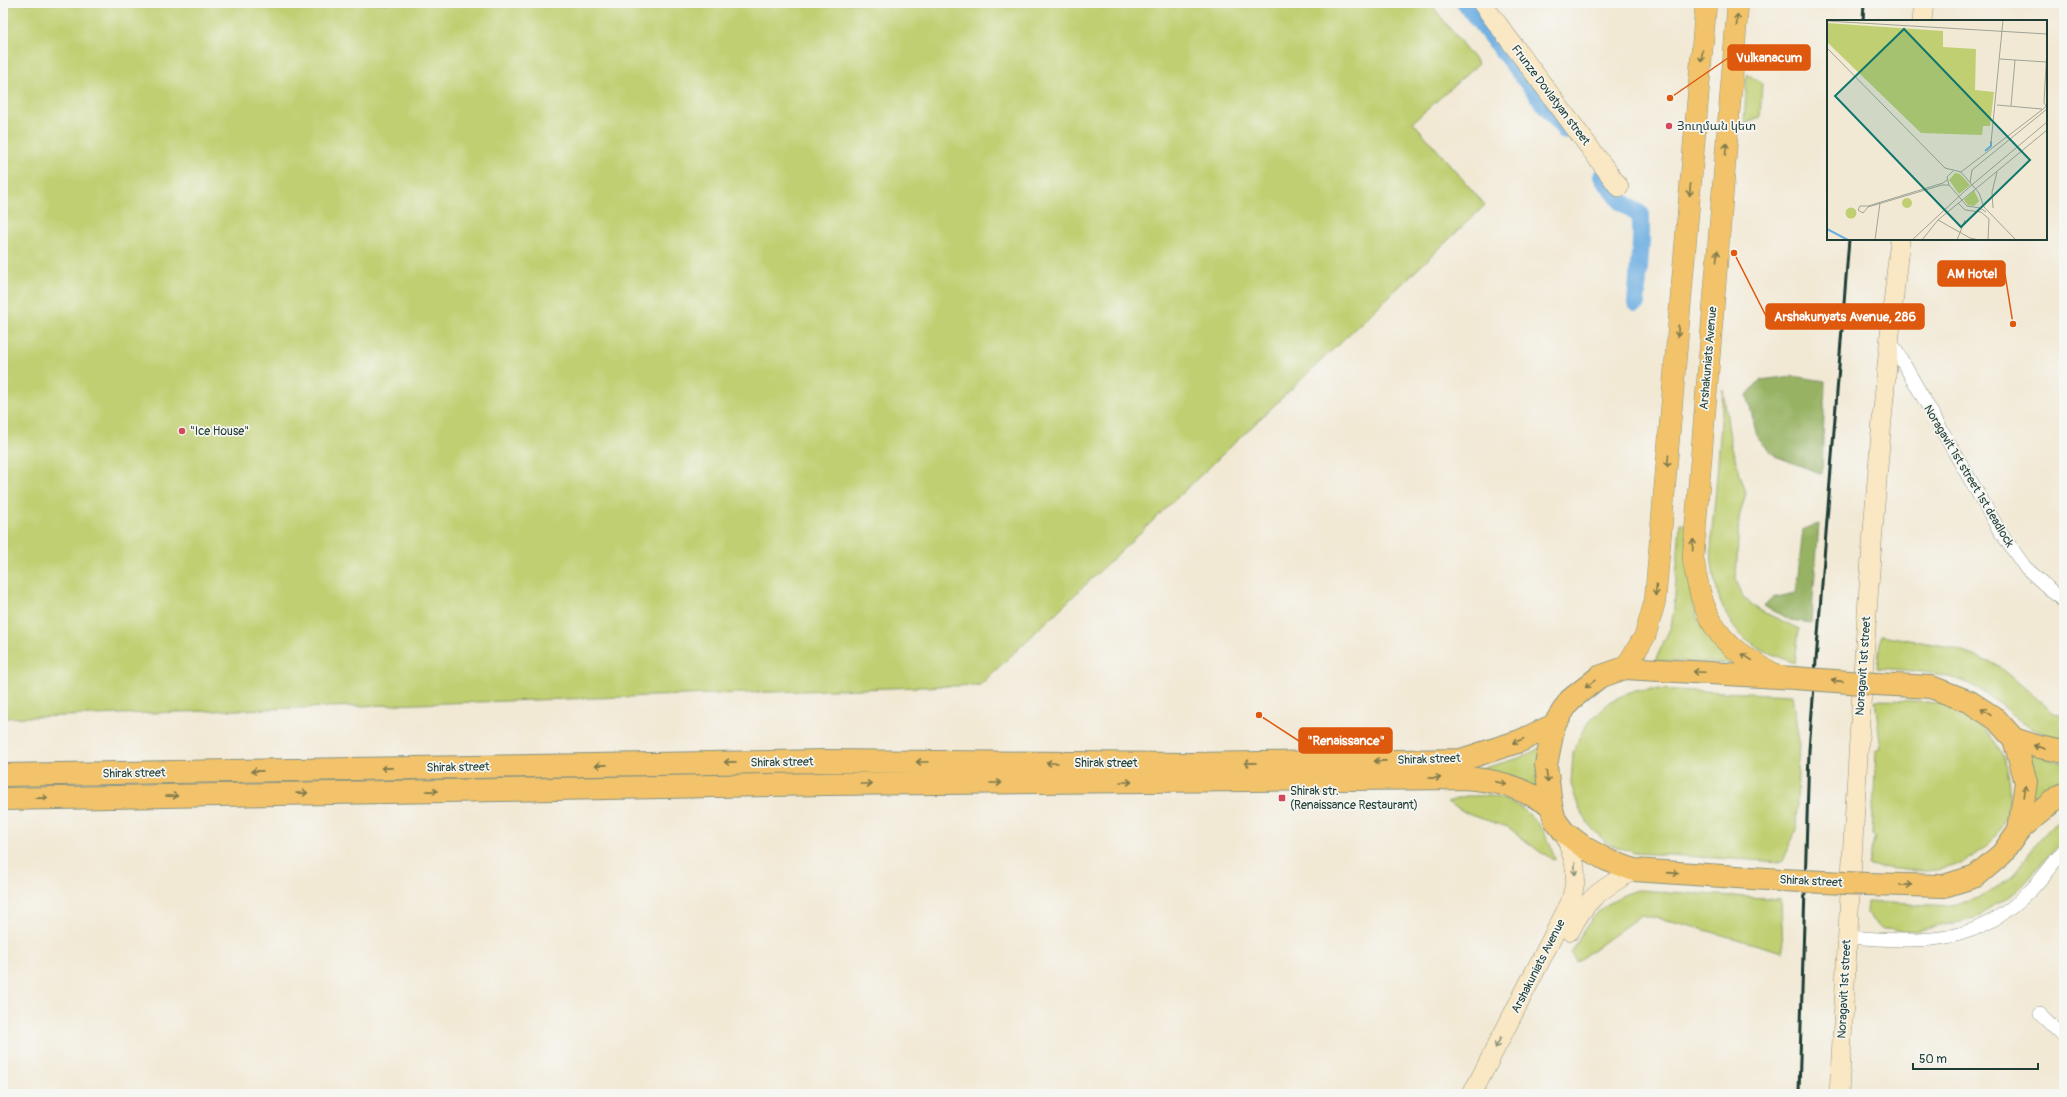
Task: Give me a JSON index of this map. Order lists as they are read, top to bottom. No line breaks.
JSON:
{"streets":{"highway":["Shirak street"],"main road":["Frunze Dovlatyan street","Arshakuniats Avenue","Noragavit 1st street"],"street":["Noragavit 1st street 1st deadlock"]},"crossings":[["Arshakuniats Avenue","Shirak street"],["Noragavit 1st street 1st deadlock","Noragavit 1st street"]],"places":{"other":["Vulkanacum","Յուղման կետ","Arshakunyats Avenue, 286","AM Hotel","\"Ice House\"","\"Renaissance\""],"transit":["Shirak str. (Renaissance Restaurant)"]},"scale_bar":"50 m"}
